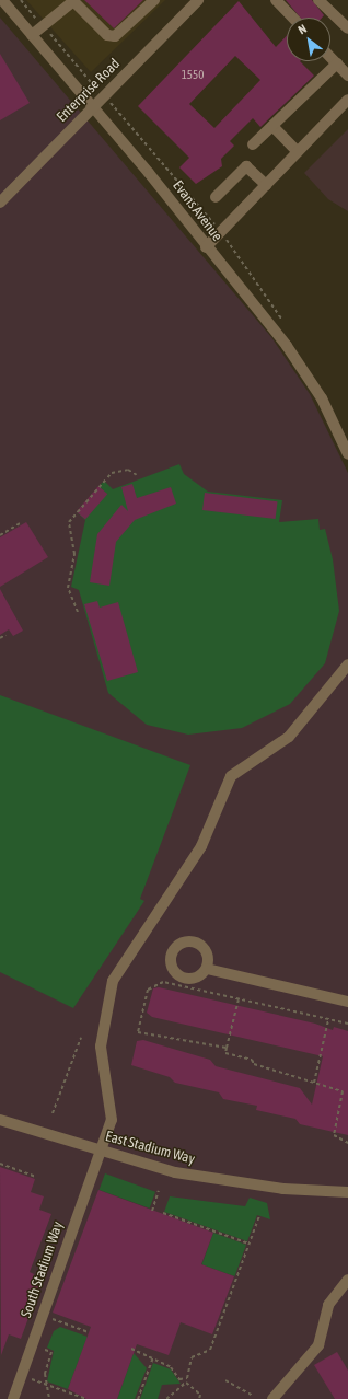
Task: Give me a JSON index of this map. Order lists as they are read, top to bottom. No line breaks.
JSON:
{"streets":{"street":["Enterprise Road","Evans Avenue","East Stadium Way","South Stadium Way"]},"crossings":[["Enterprise Road","Evans Avenue"],["East Stadium Way","South Stadium Way"]],"house_numbers":["1550"],"north":"top left"}
